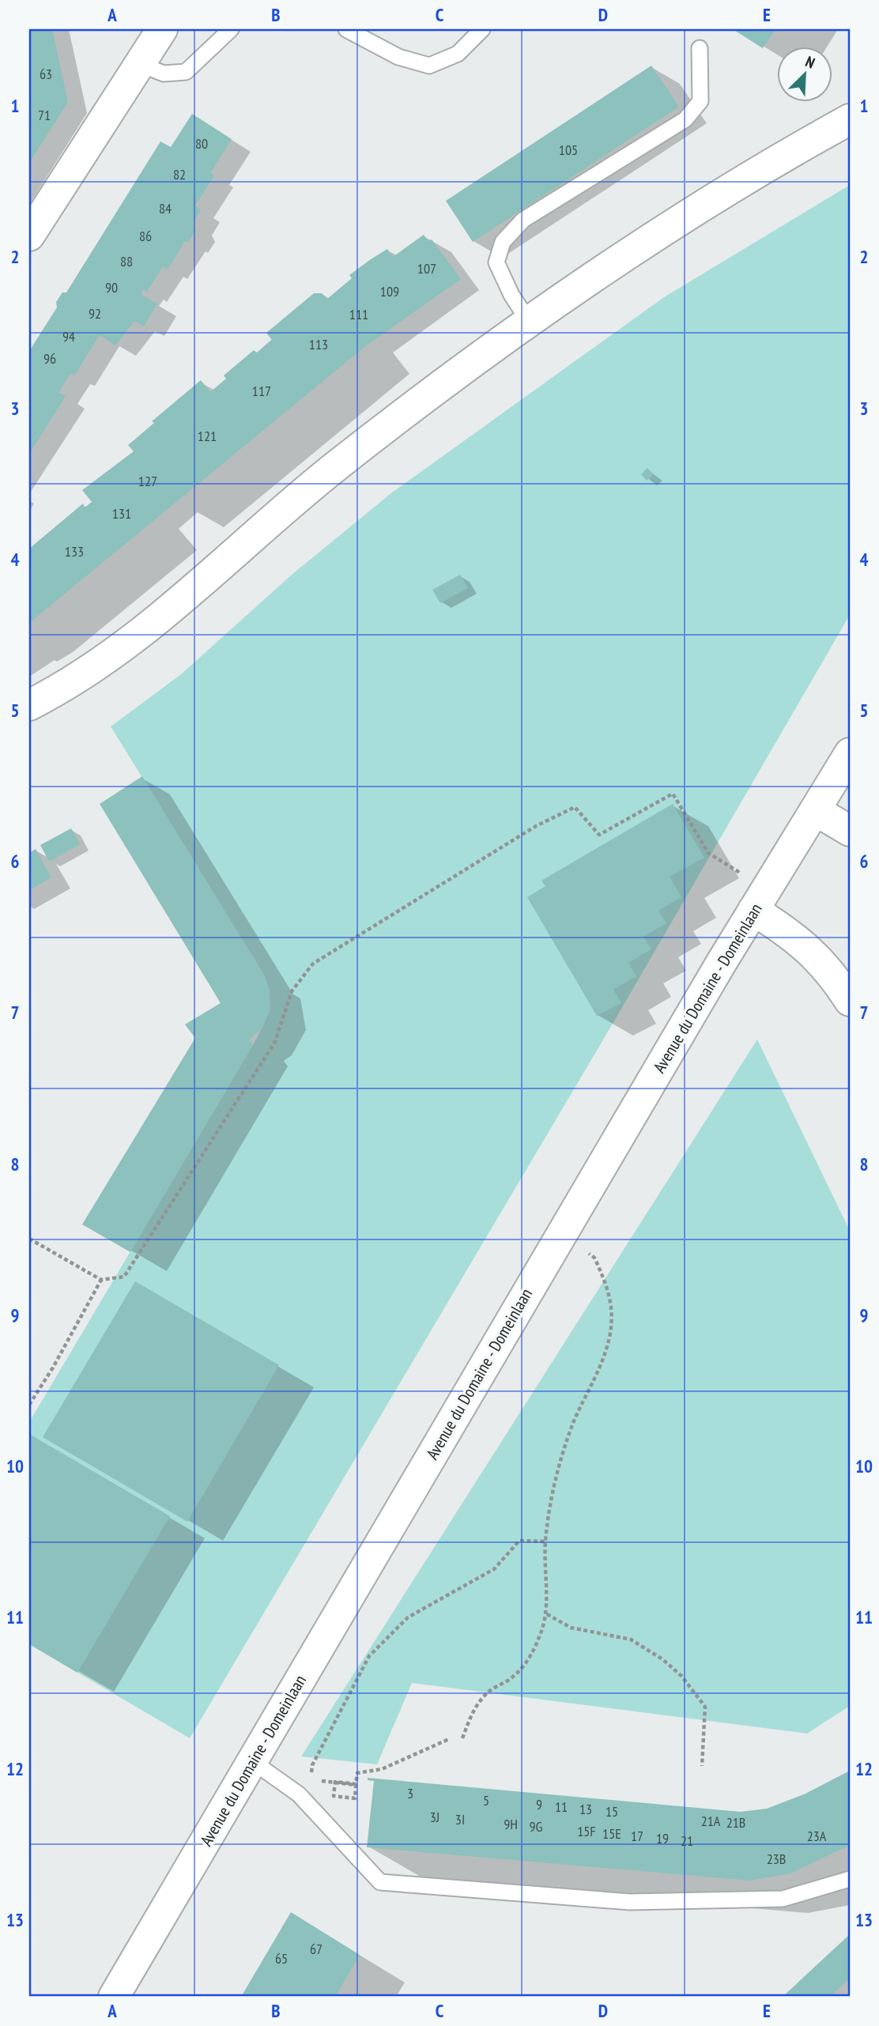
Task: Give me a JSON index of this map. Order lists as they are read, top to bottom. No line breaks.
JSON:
{"streets":{"street":["Avenue du Domaine - Domeinlaan"]},"house_numbers":["63","71","80","105","82","84","86","88","107","90","109","92","111","94","113","96","117","121","127","131","133","3","5","9","11","13","15","3J","3I","21A","21B","9H","9G","15F","15E","17","23A","19","21","23B","67","65"],"north":"top right","grid":{"columns":["A","B","C","D","E"],"rows":["1","2","3","4","5","6","7","8","9","10","11","12","13"]}}
